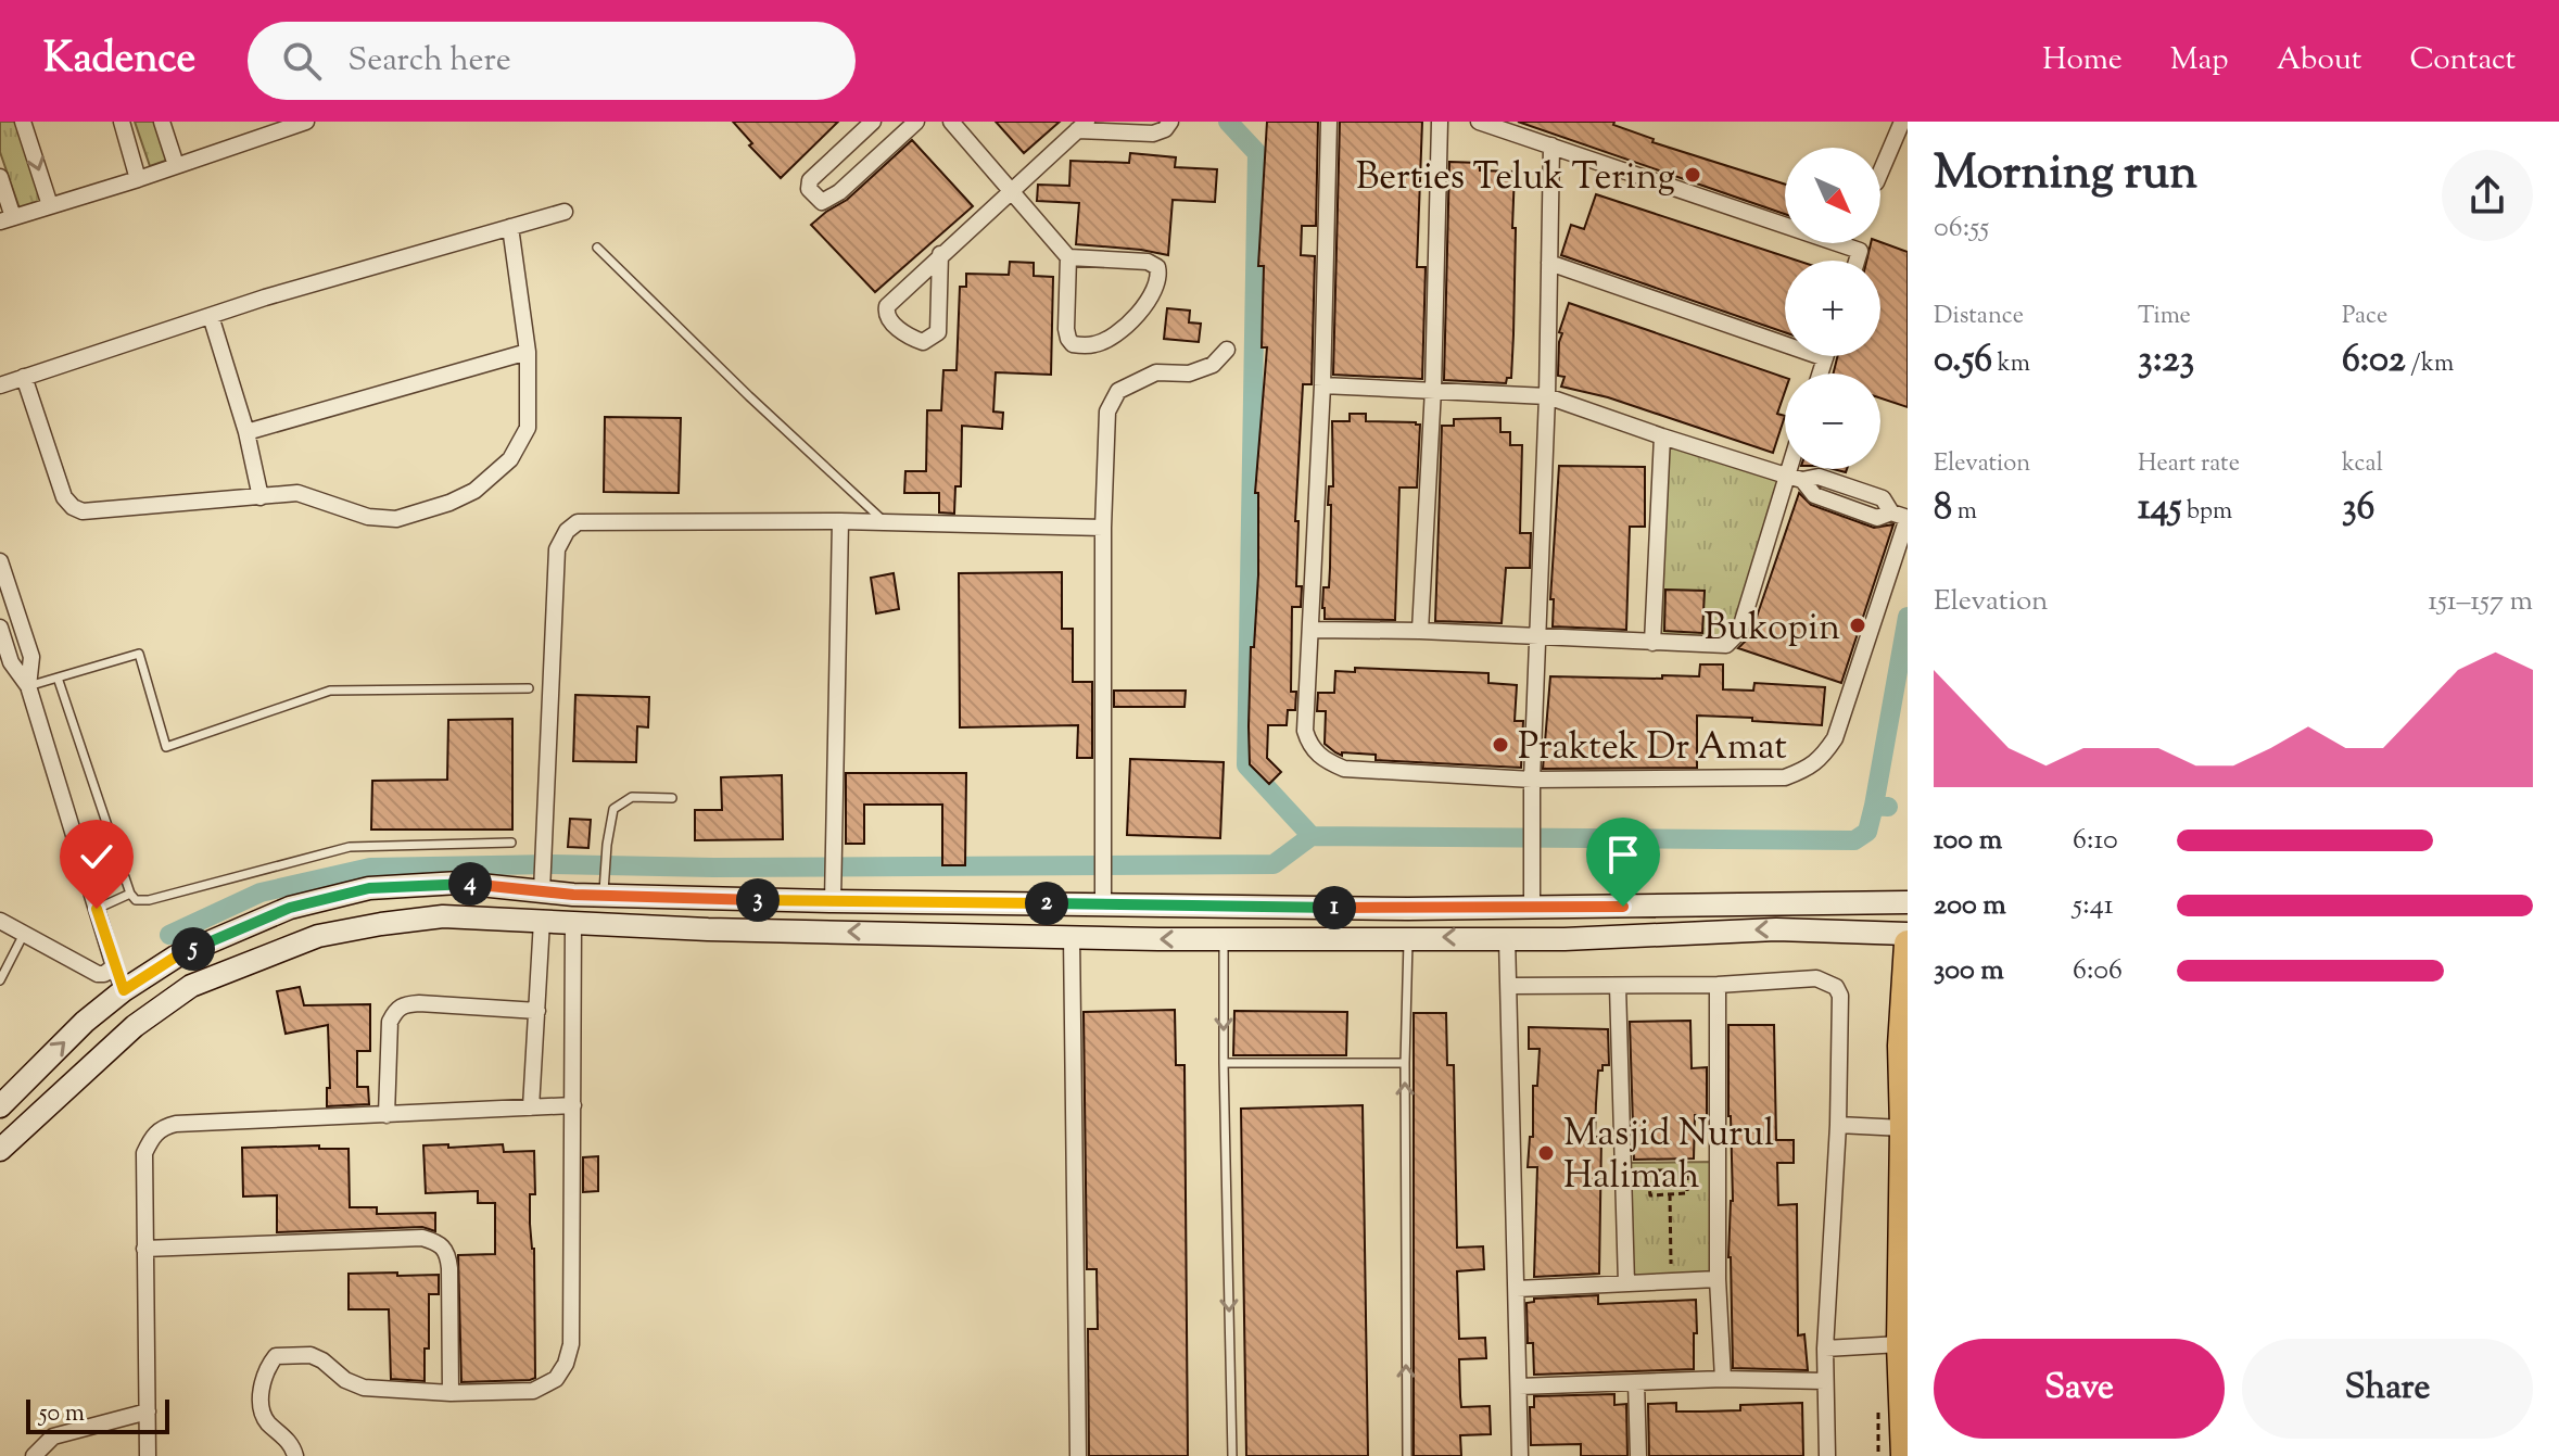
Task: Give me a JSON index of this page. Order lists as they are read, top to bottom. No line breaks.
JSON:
{"places":["Berties Teluk Tering","Bukopin","Praktek Dr Amat","Masjid Nurul Halimah"],"scale_bar":"50 m","north":"bottom right","page":{"header":"Kadence","search":"Search here","nav":["Home","Map","About","Contact"],"heading":["Morning run","06:55"],"map_buttons":["+","−"],"stats":[["Distance","0.56 km"],["Time","3:23"],["Pace","6:02 /km"],["Elevation","8 m"],["Heart rate","145 bpm"],["kcal","36"]],"chart":["Elevation","151–157 m"],"list":[{"name":"100 m","note":"6:10"},{"name":"200 m","note":"5:41"},{"name":"300 m","note":"6:06"}],"pins":["4","3","2","1","5"],"buttons":["Save","Share"],"scale":"50 m"}}
